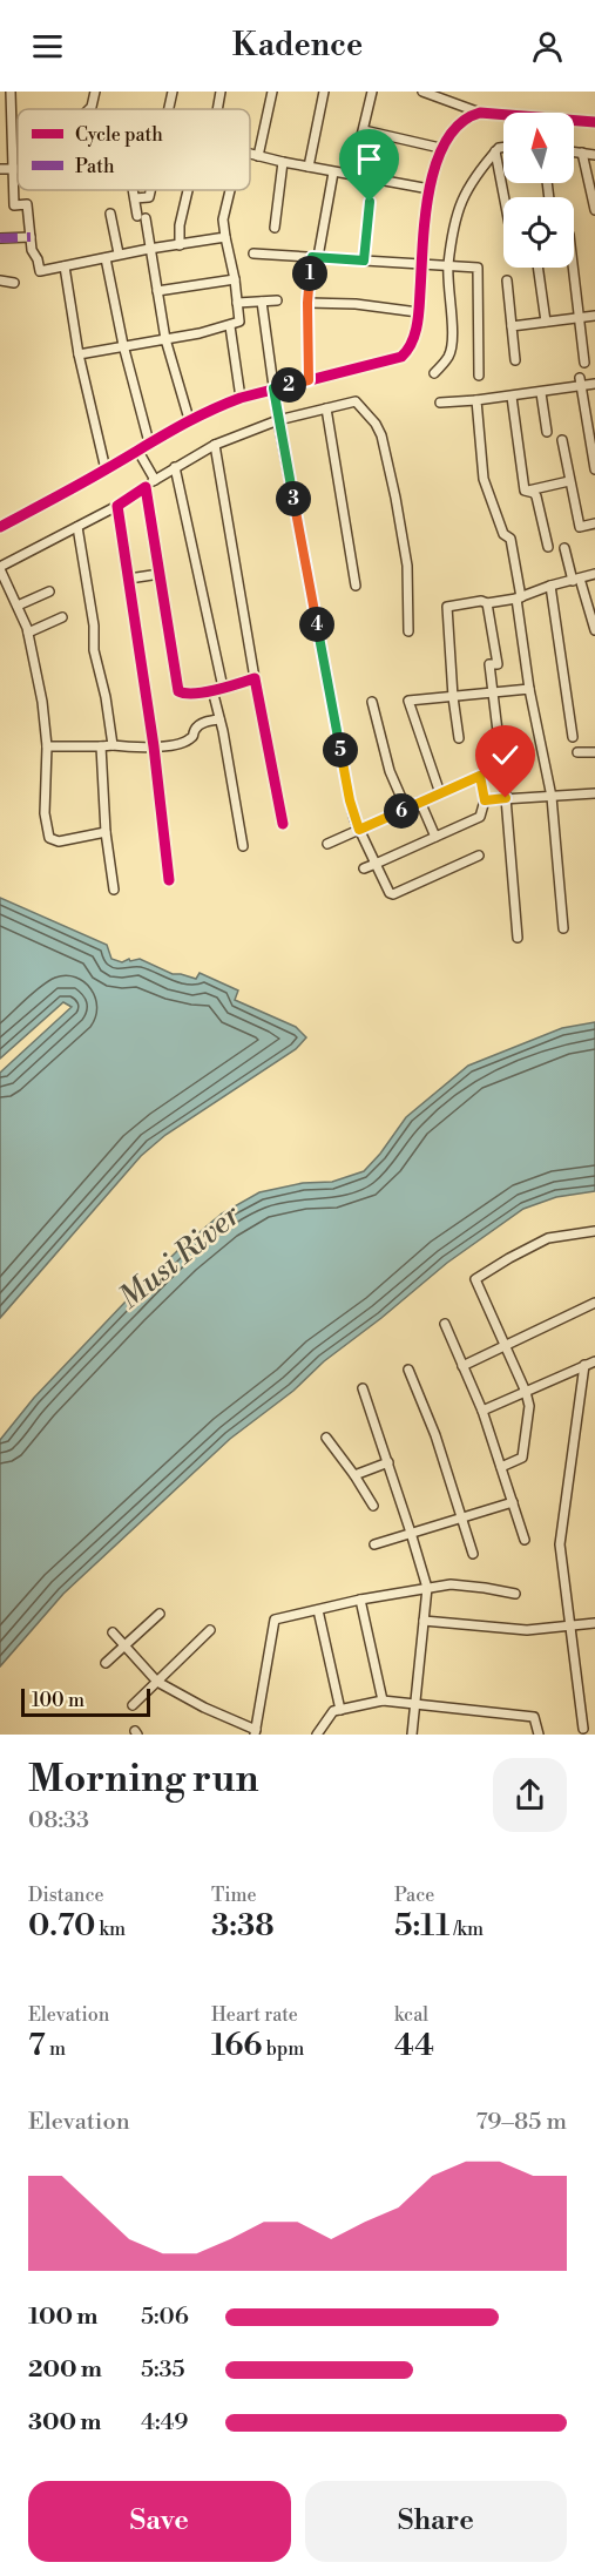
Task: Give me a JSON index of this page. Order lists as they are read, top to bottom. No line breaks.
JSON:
{"water":["Musi River"],"legend":["Cycle path","Path"],"scale_bar":"100 m","north":"top","page":{"header":"Kadence","pins":["1","2","3","4","5","6"],"scale":"100 m","heading":["Morning run","08:33"],"stats":[["Distance","0.70 km"],["Time","3:38"],["Pace","5:11 /km"],["Elevation","7 m"],["Heart rate","166 bpm"],["kcal","44"]],"chart":["Elevation","79–85 m"],"list":[{"name":"100 m","note":"5:06"},{"name":"200 m","note":"5:35"},{"name":"300 m","note":"4:49"}],"buttons":["Save","Share"]}}
